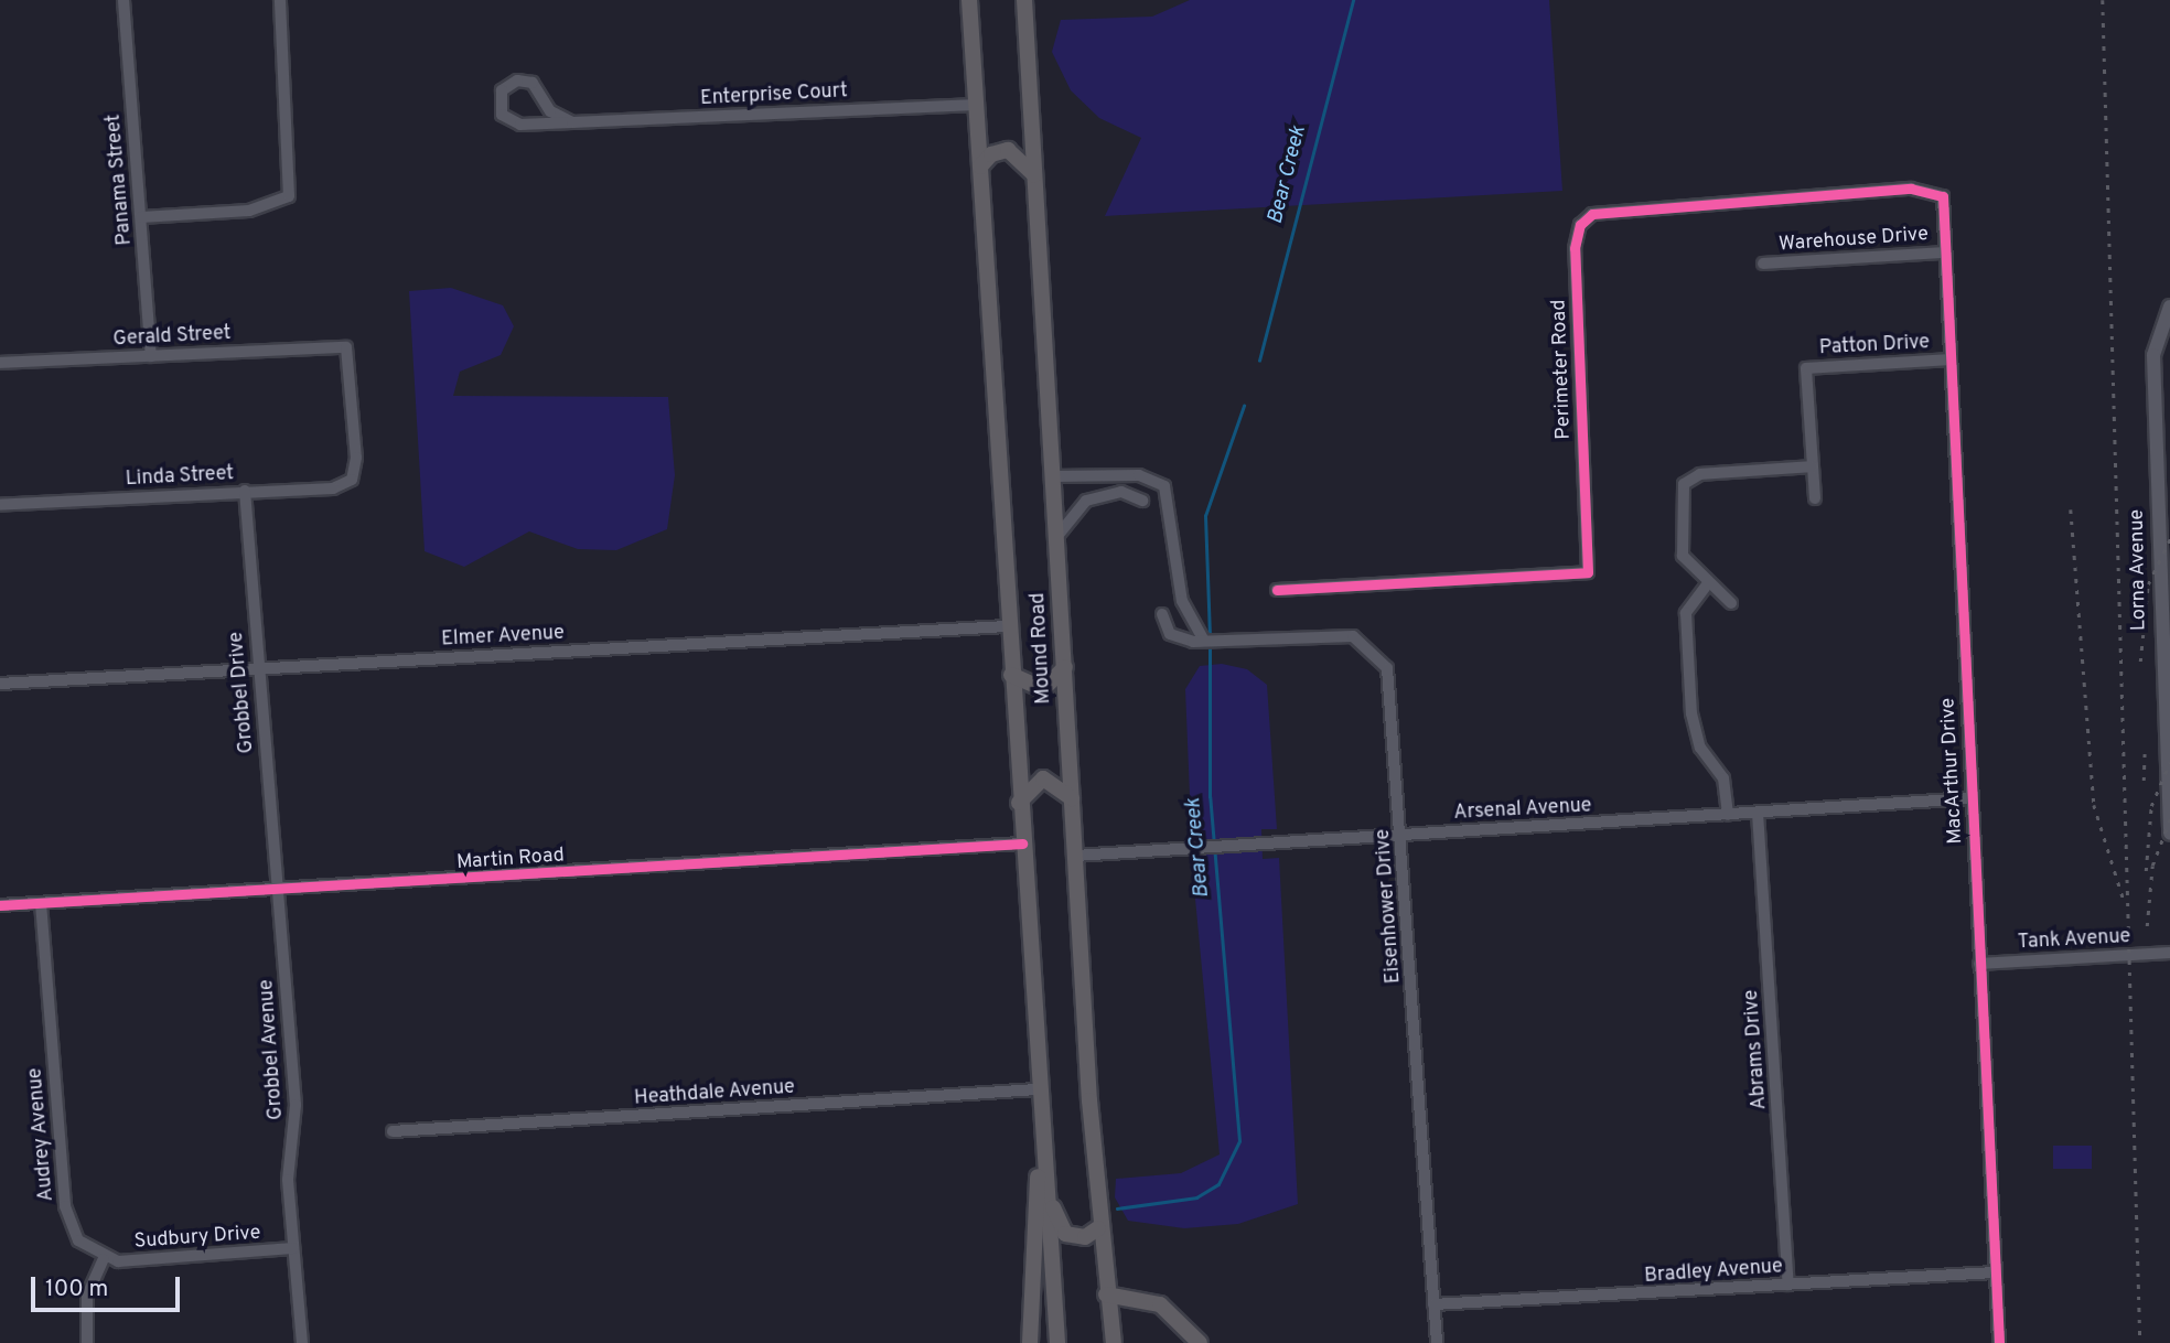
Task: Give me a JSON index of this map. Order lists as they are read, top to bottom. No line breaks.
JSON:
{"streets":{"main road":["Mound Road"],"street":["Enterprise Court","Panama Street","Warehouse Drive","Gerald Street","Patton Drive","Perimeter Road","Linda Street","Lorna Avenue","Elmer Avenue","Grobbel Drive","MacArthur Drive","Arsenal Avenue","Martin Road","Eisenhower Drive","Tank Avenue","Grobbel Avenue","Abrams Drive","Heathdale Avenue","Audrey Avenue","Sudbury Drive","Bradley Avenue"]},"crossings":[["Enterprise Court","Mound Road"],["Panama Street","Gerald Street"],["Warehouse Drive","MacArthur Drive"],["Gerald Street","Linda Street"],["Patton Drive","MacArthur Drive"],["Perimeter Road","MacArthur Drive"],["Linda Street","Grobbel Drive"],["Elmer Avenue","Mound Road"],["Elmer Avenue","Grobbel Drive"],["Mound Road","Arsenal Avenue"],["Mound Road","Martin Road"],["Mound Road","Heathdale Avenue"],["Grobbel Drive","Martin Road"],["Grobbel Drive","Grobbel Avenue"],["MacArthur Drive","Arsenal Avenue"],["MacArthur Drive","Tank Avenue"],["MacArthur Drive","Bradley Avenue"],["Arsenal Avenue","Eisenhower Drive"],["Arsenal Avenue","Abrams Drive"],["Martin Road","Grobbel Avenue"],["Martin Road","Audrey Avenue"],["Eisenhower Drive","Bradley Avenue"],["Grobbel Avenue","Sudbury Drive"],["Abrams Drive","Bradley Avenue"],["Audrey Avenue","Sudbury Drive"]],"water":["Bear Creek"],"scale_bar":"100 m"}
